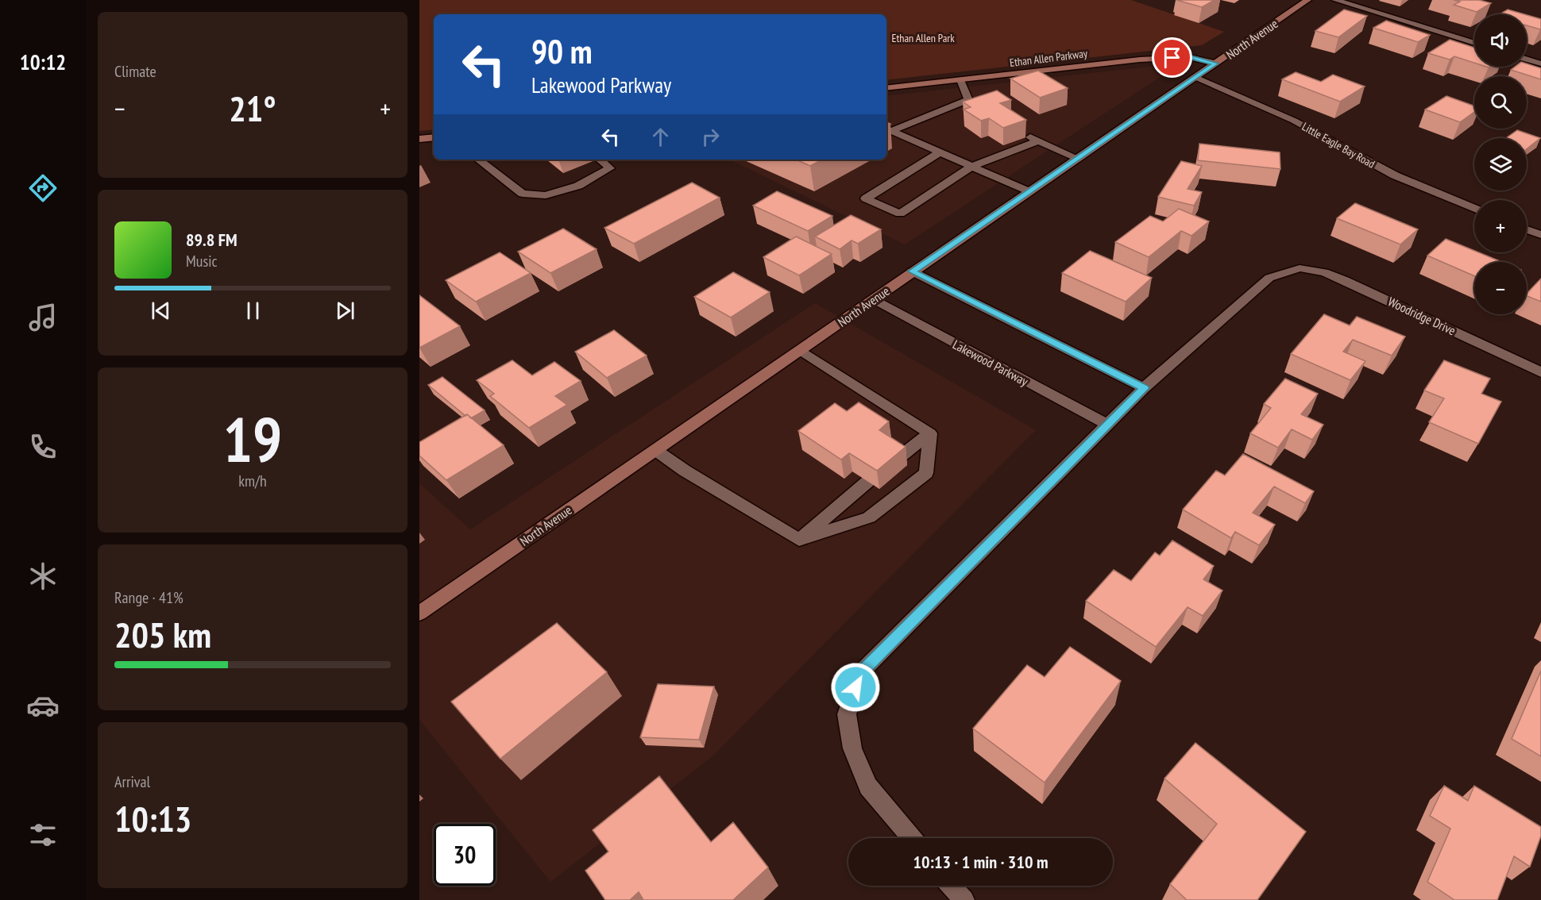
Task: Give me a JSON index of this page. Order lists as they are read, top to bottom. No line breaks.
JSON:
{"streets":{"main road":["North Avenue","Ethan Allen Parkway"],"street":["Little Eagle Bay Road","Woodridge Drive","Lakewood Parkway"]},"crossings":[["North Avenue","Ethan Allen Parkway"],["North Avenue","Little Eagle Bay Road"],["North Avenue","Lakewood Parkway"]],"parks":["Ethan Allen Park"],"page":{"tabs":"10:12","tile":["Climate",["19","km/h"],["Range · 41%","205 km"],["Arrival","10:13"]],"map_buttons":["+","−"],"turn":["90 m","Lakewood Parkway"],"heat":["−","21°","+"],"song":["89.8 FM","Music"],"limit":"30","trip":"10:13 · 1 min · 310 m"}}
